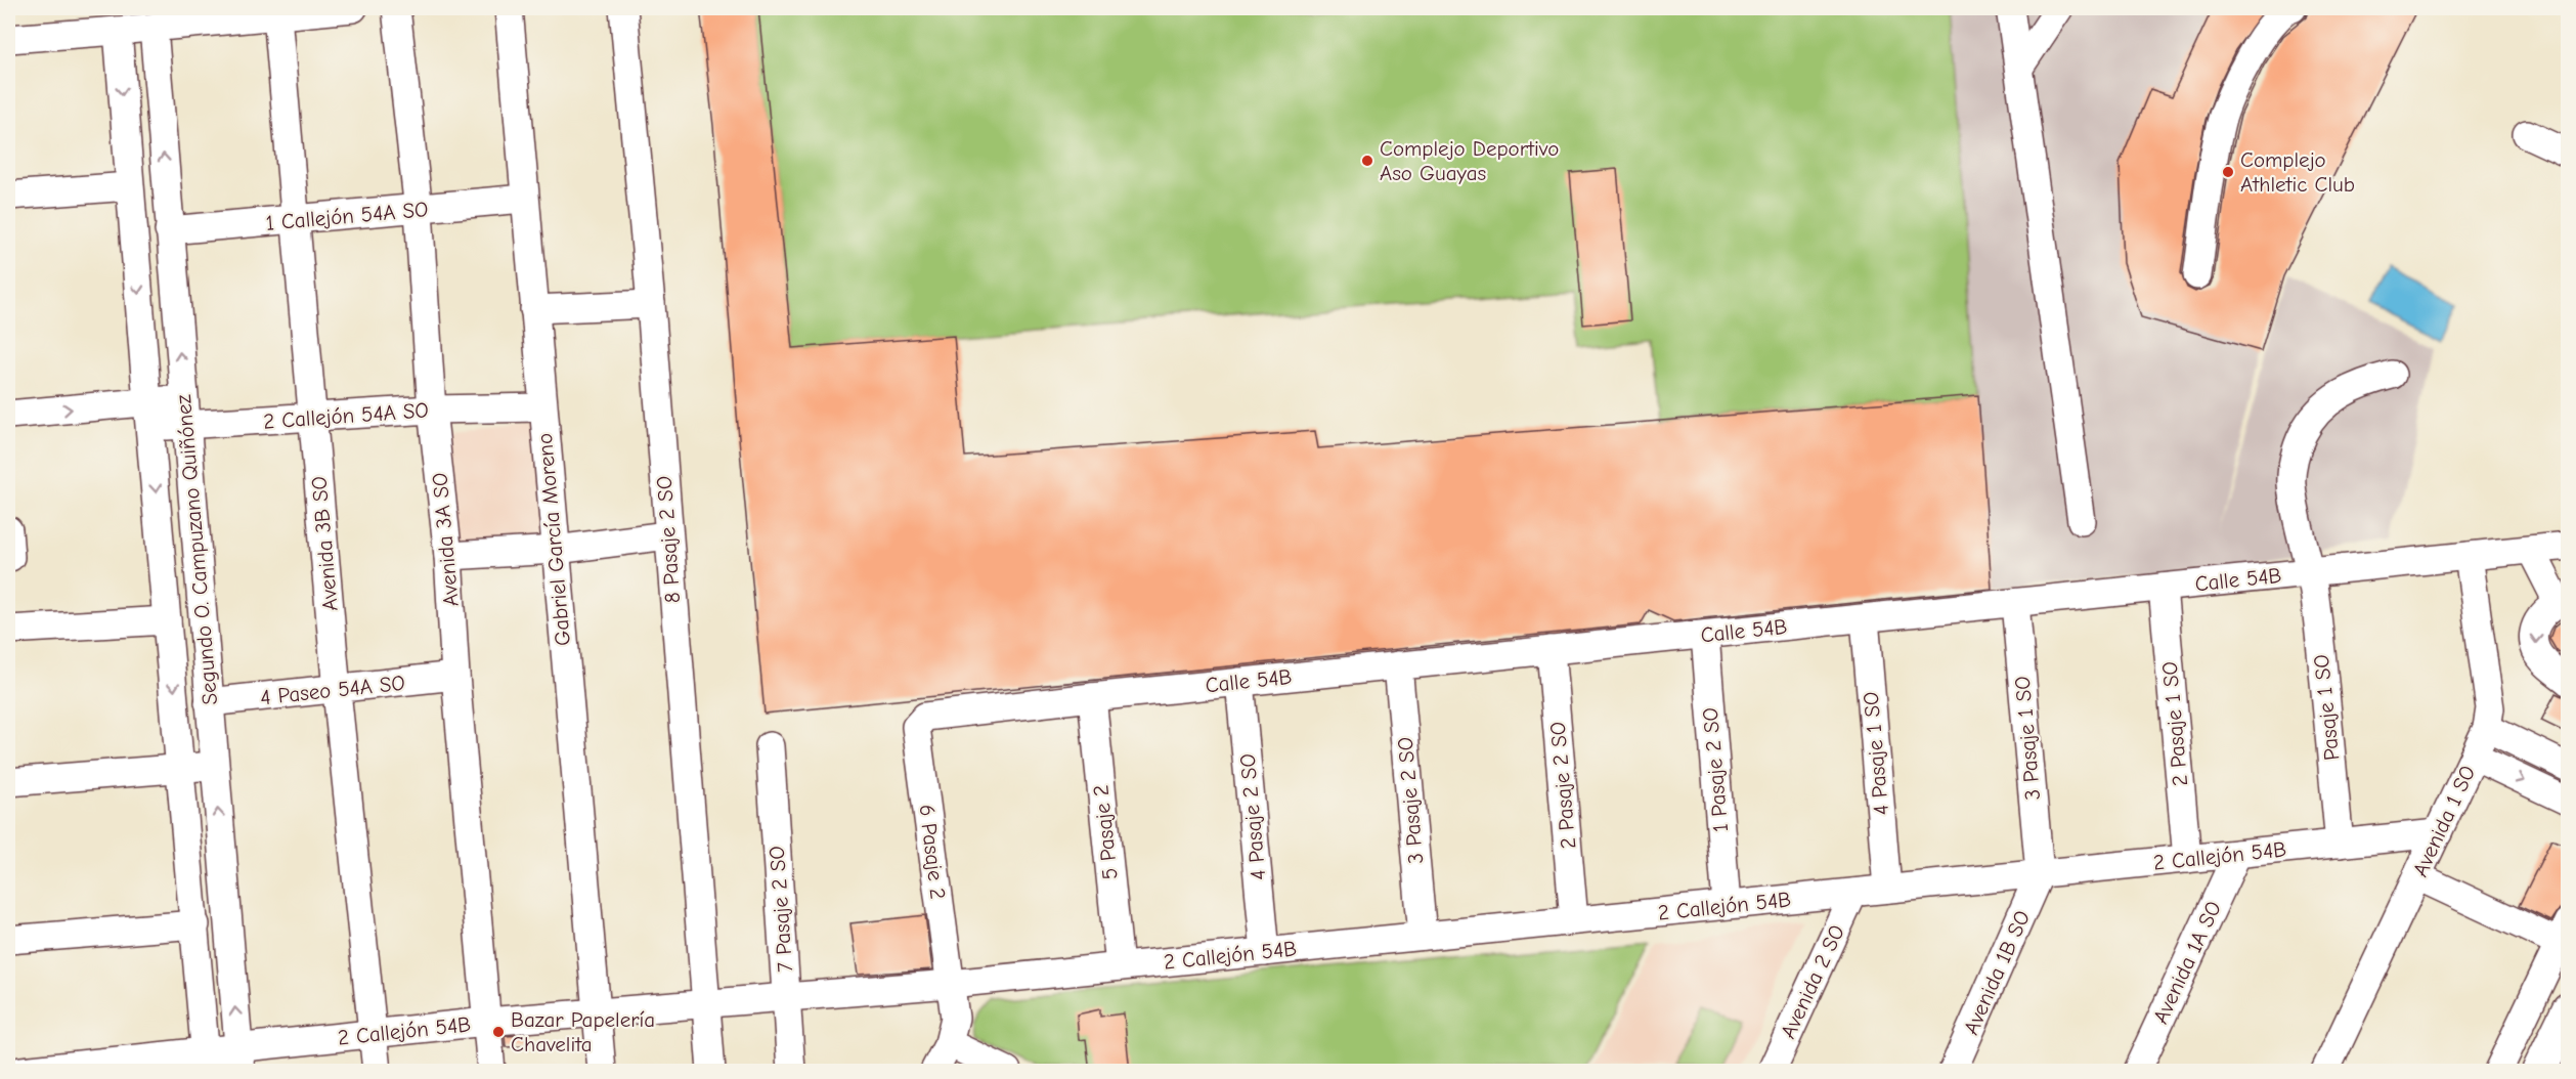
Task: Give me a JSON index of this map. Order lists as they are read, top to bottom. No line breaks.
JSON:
{"streets":{"street":["1 Callejón 54A SO","2 Callejón 54A SO","Avenida 3A SO","Gabriel García Moreno","8 Pasaje 2 SO","Avenida 3B SO","Segundo O. Campuzano Quiñónez","Calle 54B","4 Paseo 54A SO","Pasaje 1 SO","2 Pasaje 1 SO","3 Pasaje 1 SO","4 Pasaje 1 SO","1 Pasaje 2 SO","2 Pasaje 2 SO","3 Pasaje 2 SO","4 Pasaje 2 SO","Avenida 1 SO","5 Pasaje 2","6 Pasaje 2","2 Callejón 54B","7 Pasaje 2 SO","Avenida 1A SO","Avenida 1B SO","Avenida 2 SO"]},"crossings":[["1 Callejón 54A SO","Avenida 3A SO"],["1 Callejón 54A SO","Gabriel García Moreno"],["1 Callejón 54A SO","Avenida 3B SO"],["1 Callejón 54A SO","Segundo O. Campuzano Quiñónez"],["2 Callejón 54A SO","Avenida 3A SO"],["2 Callejón 54A SO","Gabriel García Moreno"],["2 Callejón 54A SO","Avenida 3B SO"],["2 Callejón 54A SO","Segundo O. Campuzano Quiñónez"],["Avenida 3A SO","4 Paseo 54A SO"],["Avenida 3A SO","2 Callejón 54B"],["Gabriel García Moreno","2 Callejón 54B"],["8 Pasaje 2 SO","2 Callejón 54B"],["Avenida 3B SO","4 Paseo 54A SO"],["Avenida 3B SO","2 Callejón 54B"],["Segundo O. Campuzano Quiñónez","4 Paseo 54A SO"],["Segundo O. Campuzano Quiñónez","2 Callejón 54B"],["Calle 54B","Pasaje 1 SO"],["Calle 54B","2 Pasaje 1 SO"],["Calle 54B","3 Pasaje 1 SO"],["Calle 54B","4 Pasaje 1 SO"],["Calle 54B","1 Pasaje 2 SO"],["Calle 54B","2 Pasaje 2 SO"],["Calle 54B","3 Pasaje 2 SO"],["Calle 54B","4 Pasaje 2 SO"],["Calle 54B","Avenida 1 SO"],["Calle 54B","5 Pasaje 2"],["Calle 54B","6 Pasaje 2"],["Pasaje 1 SO","2 Callejón 54B"],["2 Pasaje 1 SO","2 Callejón 54B"],["3 Pasaje 1 SO","2 Callejón 54B"],["3 Pasaje 1 SO","Avenida 1B SO"],["4 Pasaje 1 SO","2 Callejón 54B"],["1 Pasaje 2 SO","2 Callejón 54B"],["2 Pasaje 2 SO","2 Callejón 54B"],["3 Pasaje 2 SO","2 Callejón 54B"],["4 Pasaje 2 SO","2 Callejón 54B"],["Avenida 1 SO","2 Callejón 54B"],["5 Pasaje 2","2 Callejón 54B"],["6 Pasaje 2","2 Callejón 54B"],["2 Callejón 54B","7 Pasaje 2 SO"],["2 Callejón 54B","Avenida 1A SO"],["2 Callejón 54B","Avenida 1B SO"],["2 Callejón 54B","Avenida 2 SO"]],"places":["Complejo Deportivo Aso Guayas","Complejo Athletic Club","Bazar Papelería Chavelita"]}
